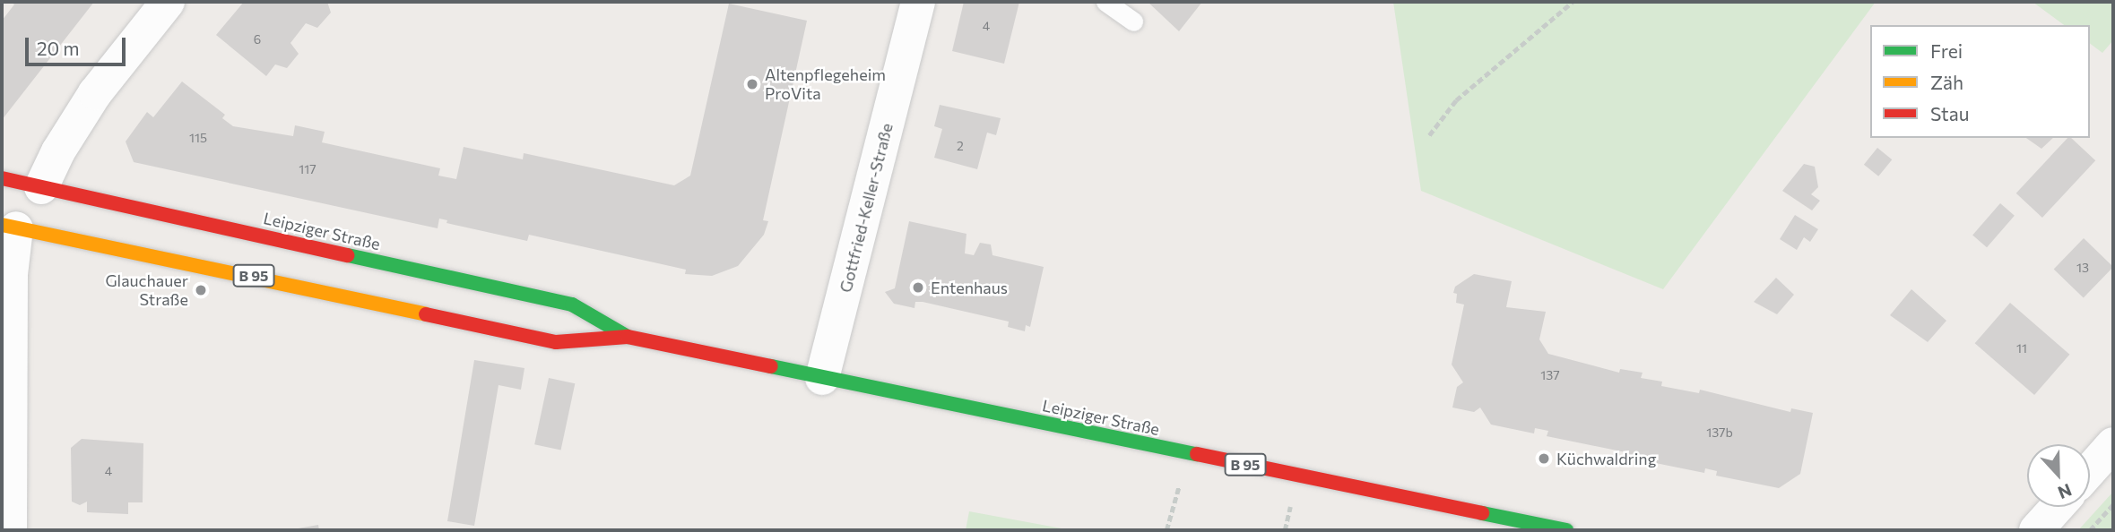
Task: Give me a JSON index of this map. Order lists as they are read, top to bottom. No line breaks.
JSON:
{"streets":{"main road":["Leipziger Straße","B 95"],"street":["Gottfried-Keller-Straße"]},"crossings":[["Gottfried-Keller-Straße","Leipziger Straße"]],"places":["Altenpflegeheim ProVita","Entenhaus","Glauchauer Straße","Küchwaldring"],"house_numbers":["4","6","115","2","117","13","11","137","137b","4"],"legend":["Frei","Zäh","Stau"],"scale_bar":"20 m","north":"bottom"}
